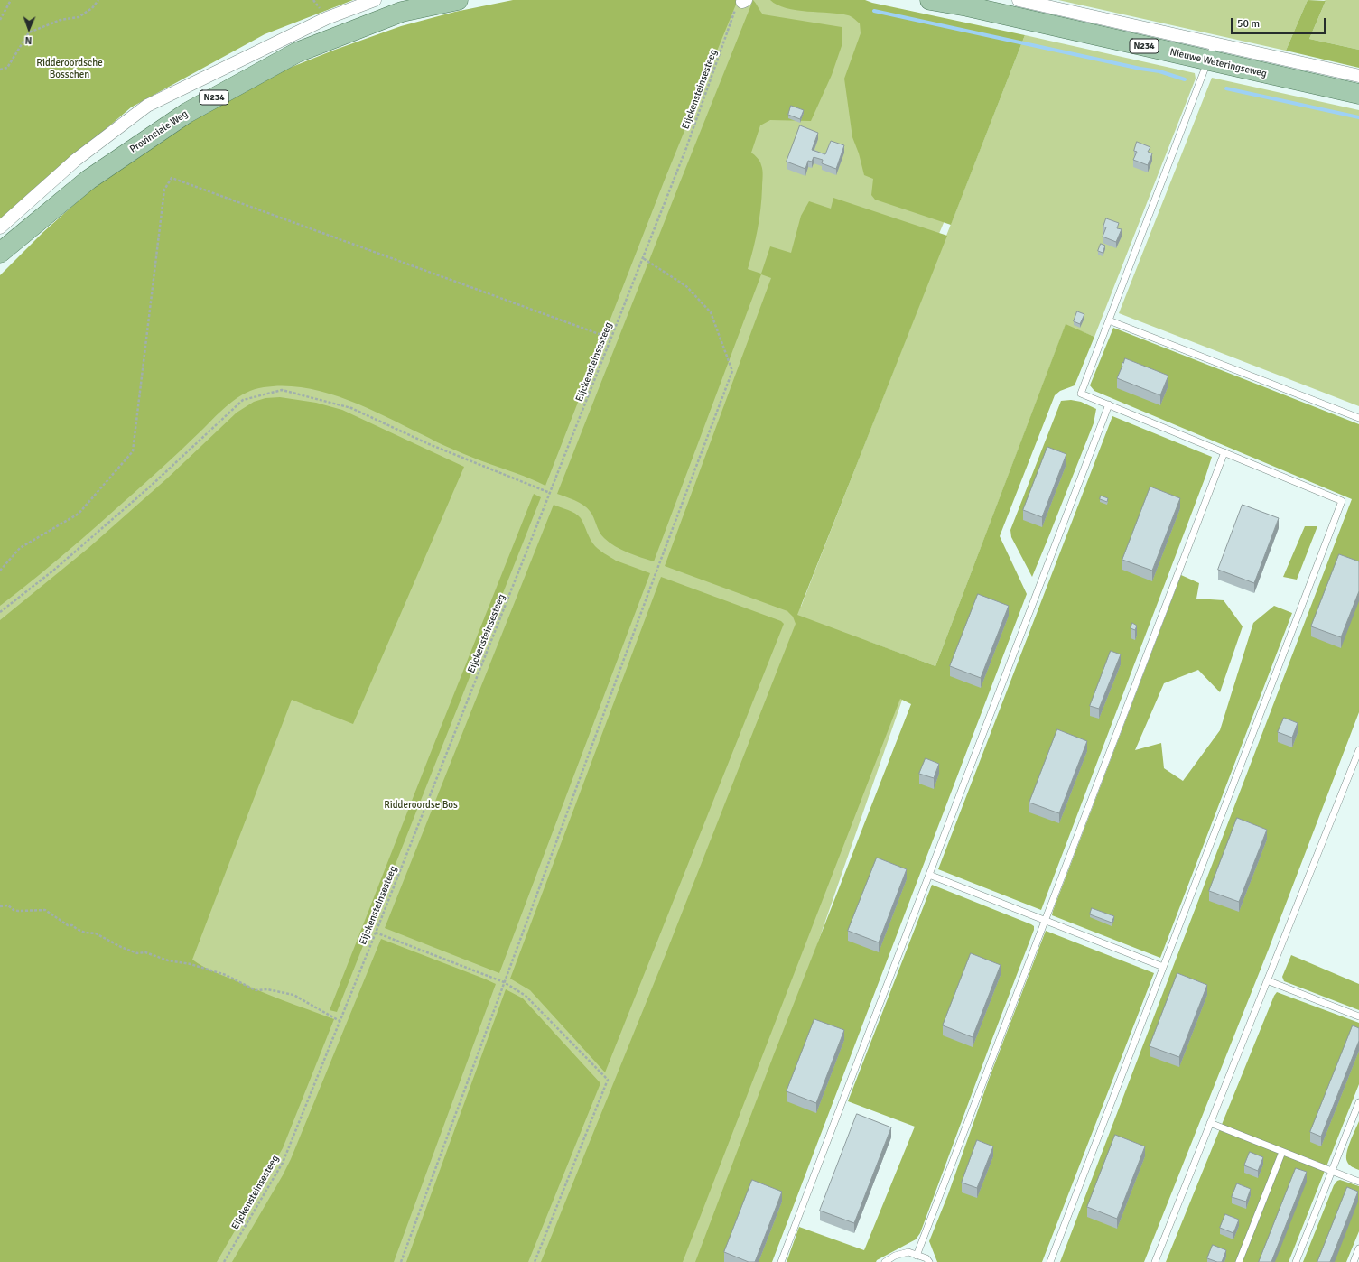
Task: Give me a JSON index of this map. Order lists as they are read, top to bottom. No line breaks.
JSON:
{"streets":{"main road":["N234","Nieuwe Weteringseweg","Provinciale Weg"],"path":["Eijckensteinsesteeg"]},"parks":["Ridderoordsche Bosschen","Ridderoordse Bos"],"scale_bar":"50 m","north":"bottom"}
